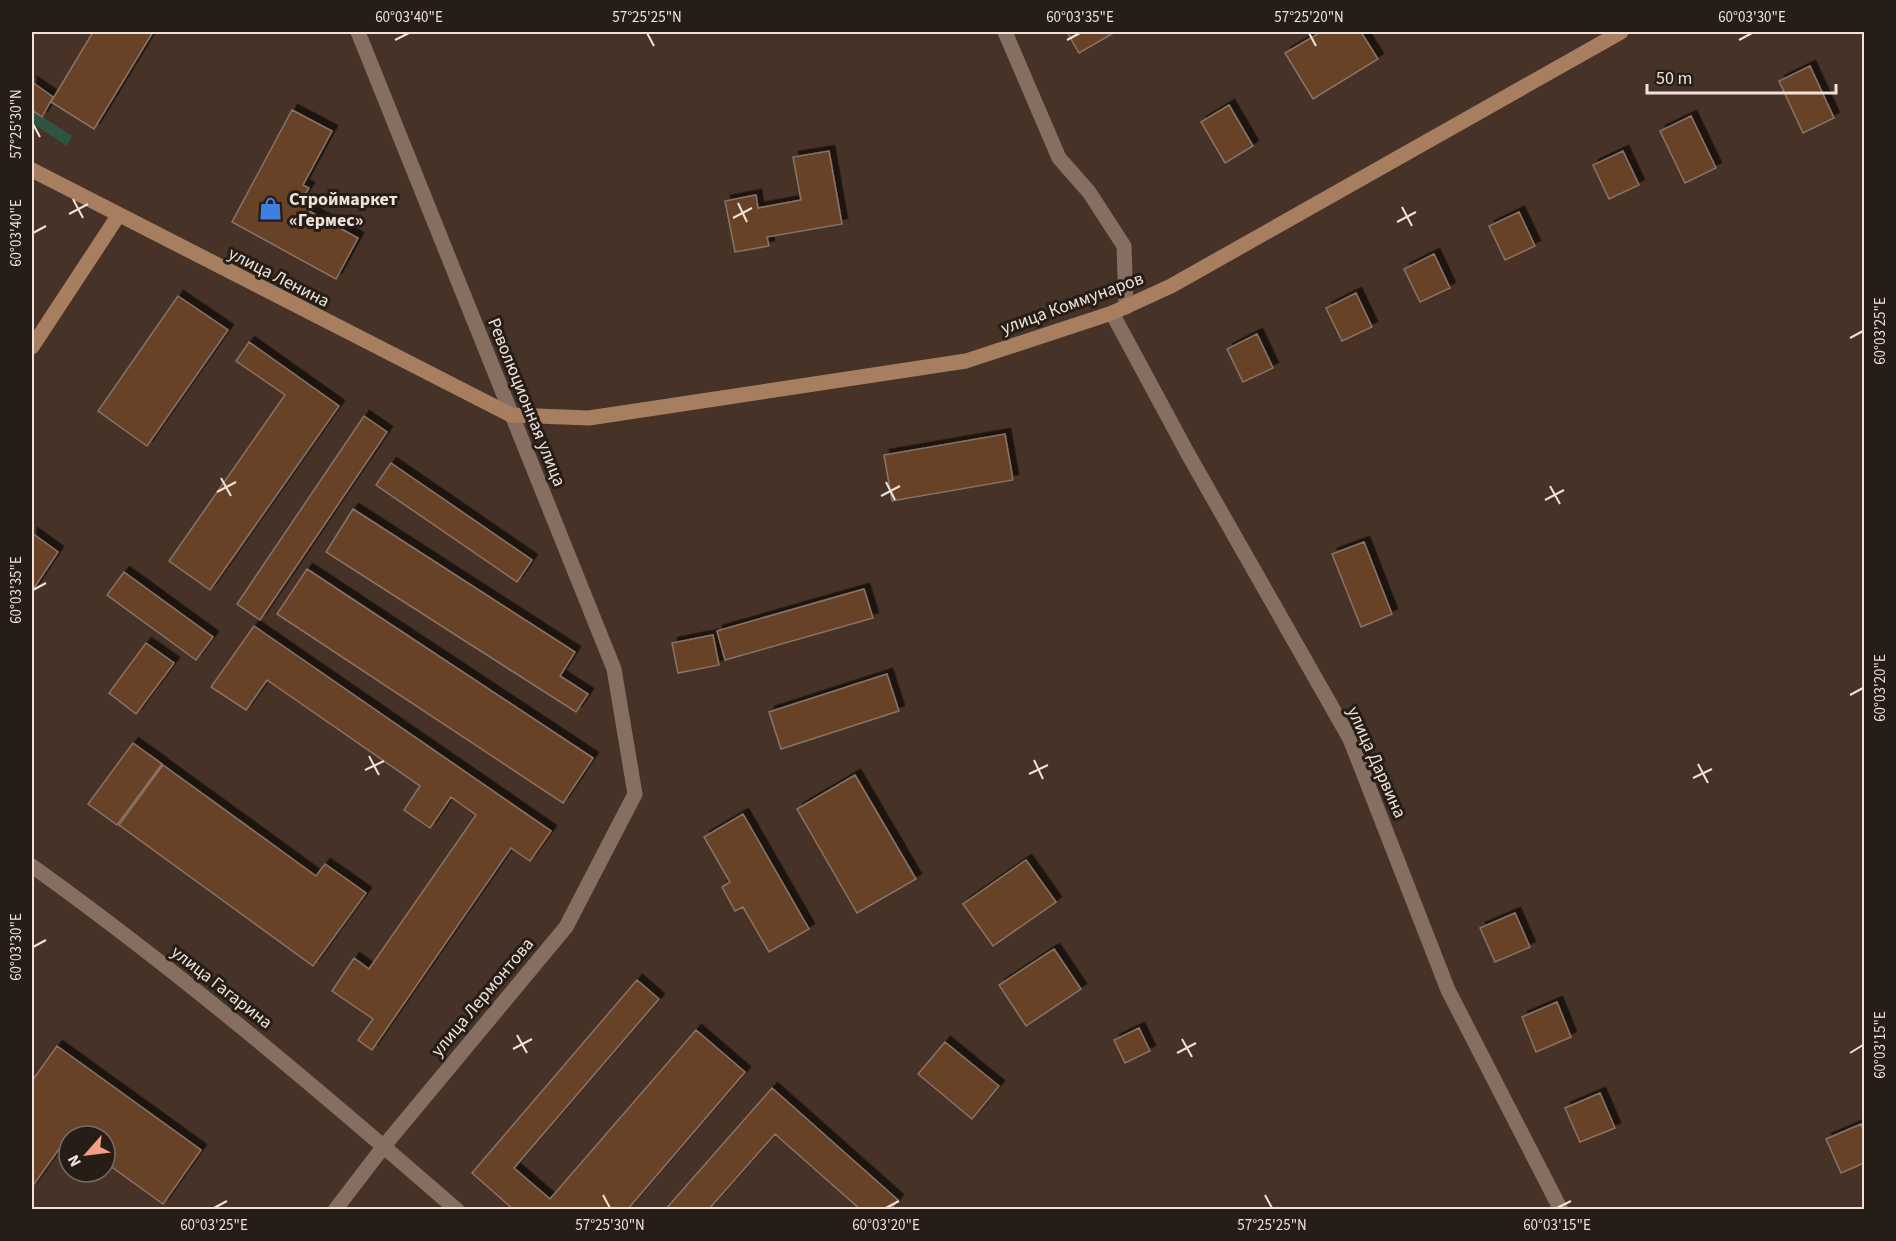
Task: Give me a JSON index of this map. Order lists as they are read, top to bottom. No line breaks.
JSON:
{"streets":{"main road":["улица Ленина","улица Коммунаров"],"street":["Революционная улица","улица Дарвина","улица Гагарина","улица Лермонтова"]},"crossings":[["улица Ленина","улица Коммунаров"],["улица Ленина","Революционная улица"],["улица Коммунаров","Революционная улица"],["улица Коммунаров","улица Дарвина"],["Революционная улица","улица Лермонтова"],["улица Гагарина","улица Лермонтова"]],"places":{"shop":["Строймаркет «Гермес»"]},"scale_bar":"50 m","north":"bottom left","coordinates":["60°03'40\"E","57°25'25\"N","60°03'35\"E","57°25'20\"N","60°03'30\"E","57°25'30\"N","60°03'25\"E","60°03'20\"E","60°03'15\"E"]}
